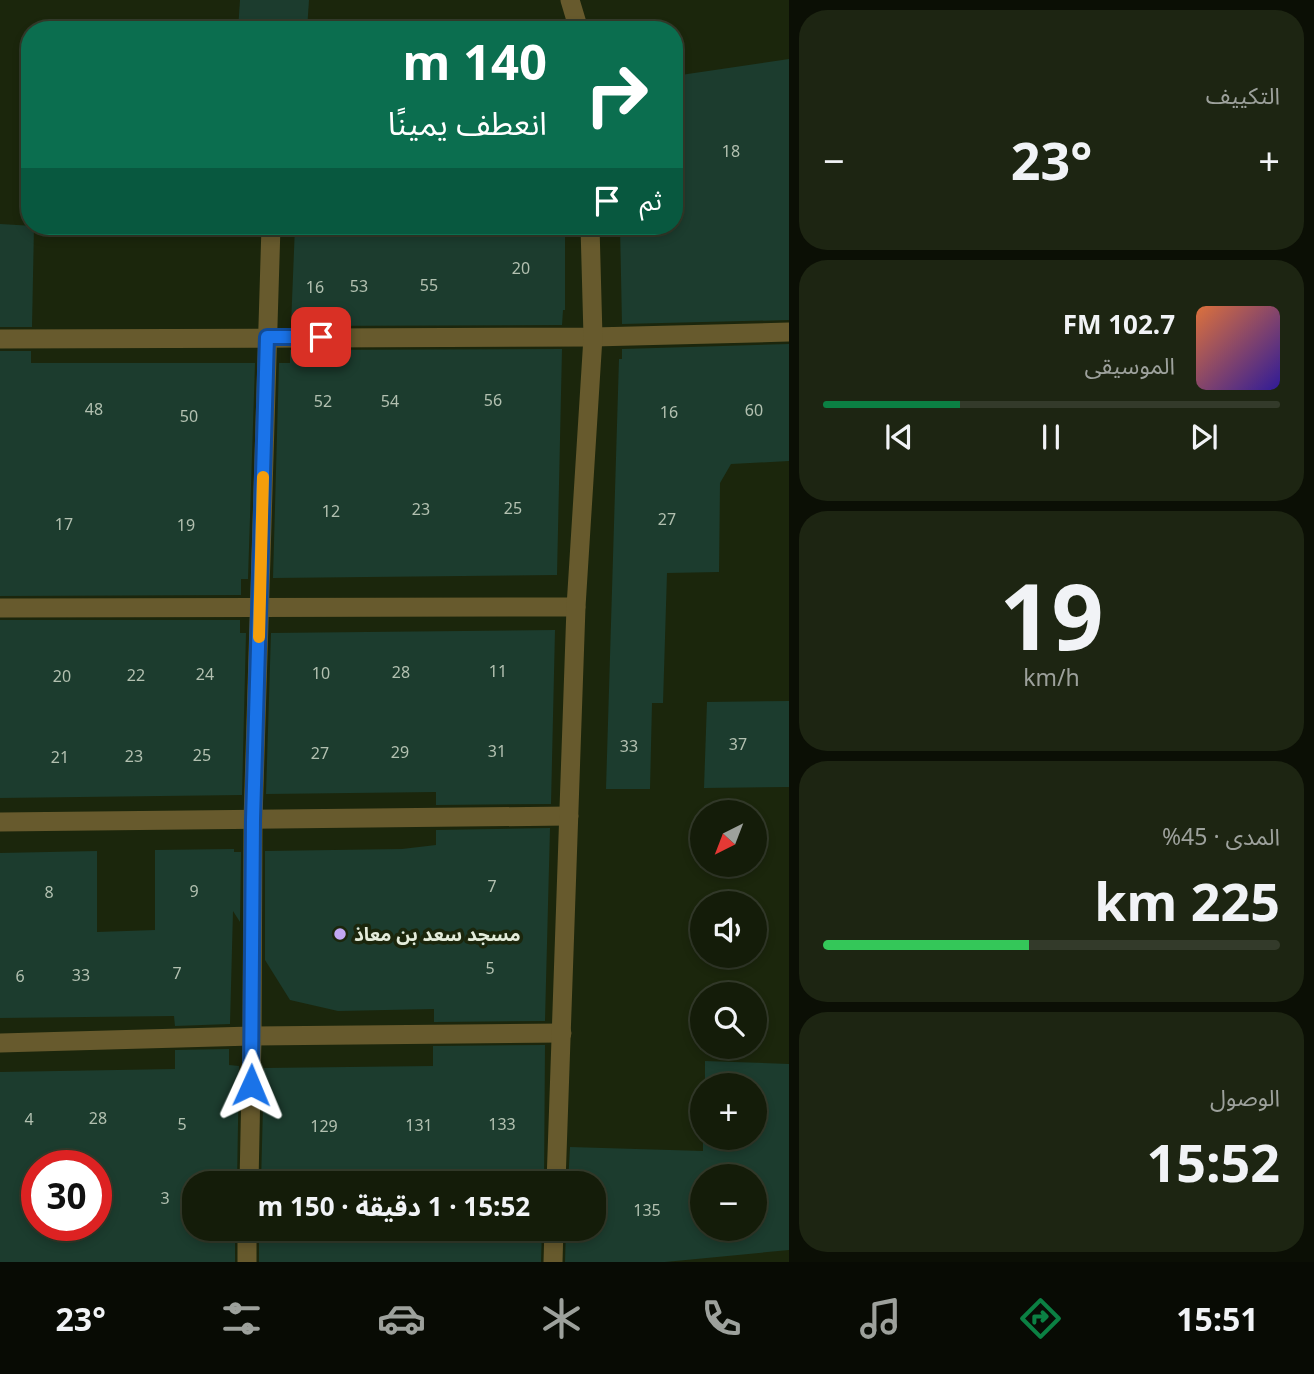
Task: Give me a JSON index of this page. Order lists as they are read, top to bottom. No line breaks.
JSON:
{"places":["مسجد سعد بن معاذ"],"house_numbers":["18","20","55","53","16","56","52","54","48","60","16","50","25","23","12","27","17","19","11","28","10","24","22","20","37","33","31","29","27","25","23","21","7","9","8","5","7","33","6","28","4","5","133","131","129","3","135"],"north":"bottom left","page":{"tile":["التكييف",["19","km/h"],["المدى · 45%","225 km"],["الوصول","15:52"]],"turn":["140 m","انعطف يمينًا"],"heat":["−","23°","+"],"then":"ثم","song":["102.7 FM","الموسيقى"],"map_buttons":["+","−"],"limit":"30","trip":"15:52 · 1 دقيقة · 150 m","tabs":["15:51","23°"]}}
